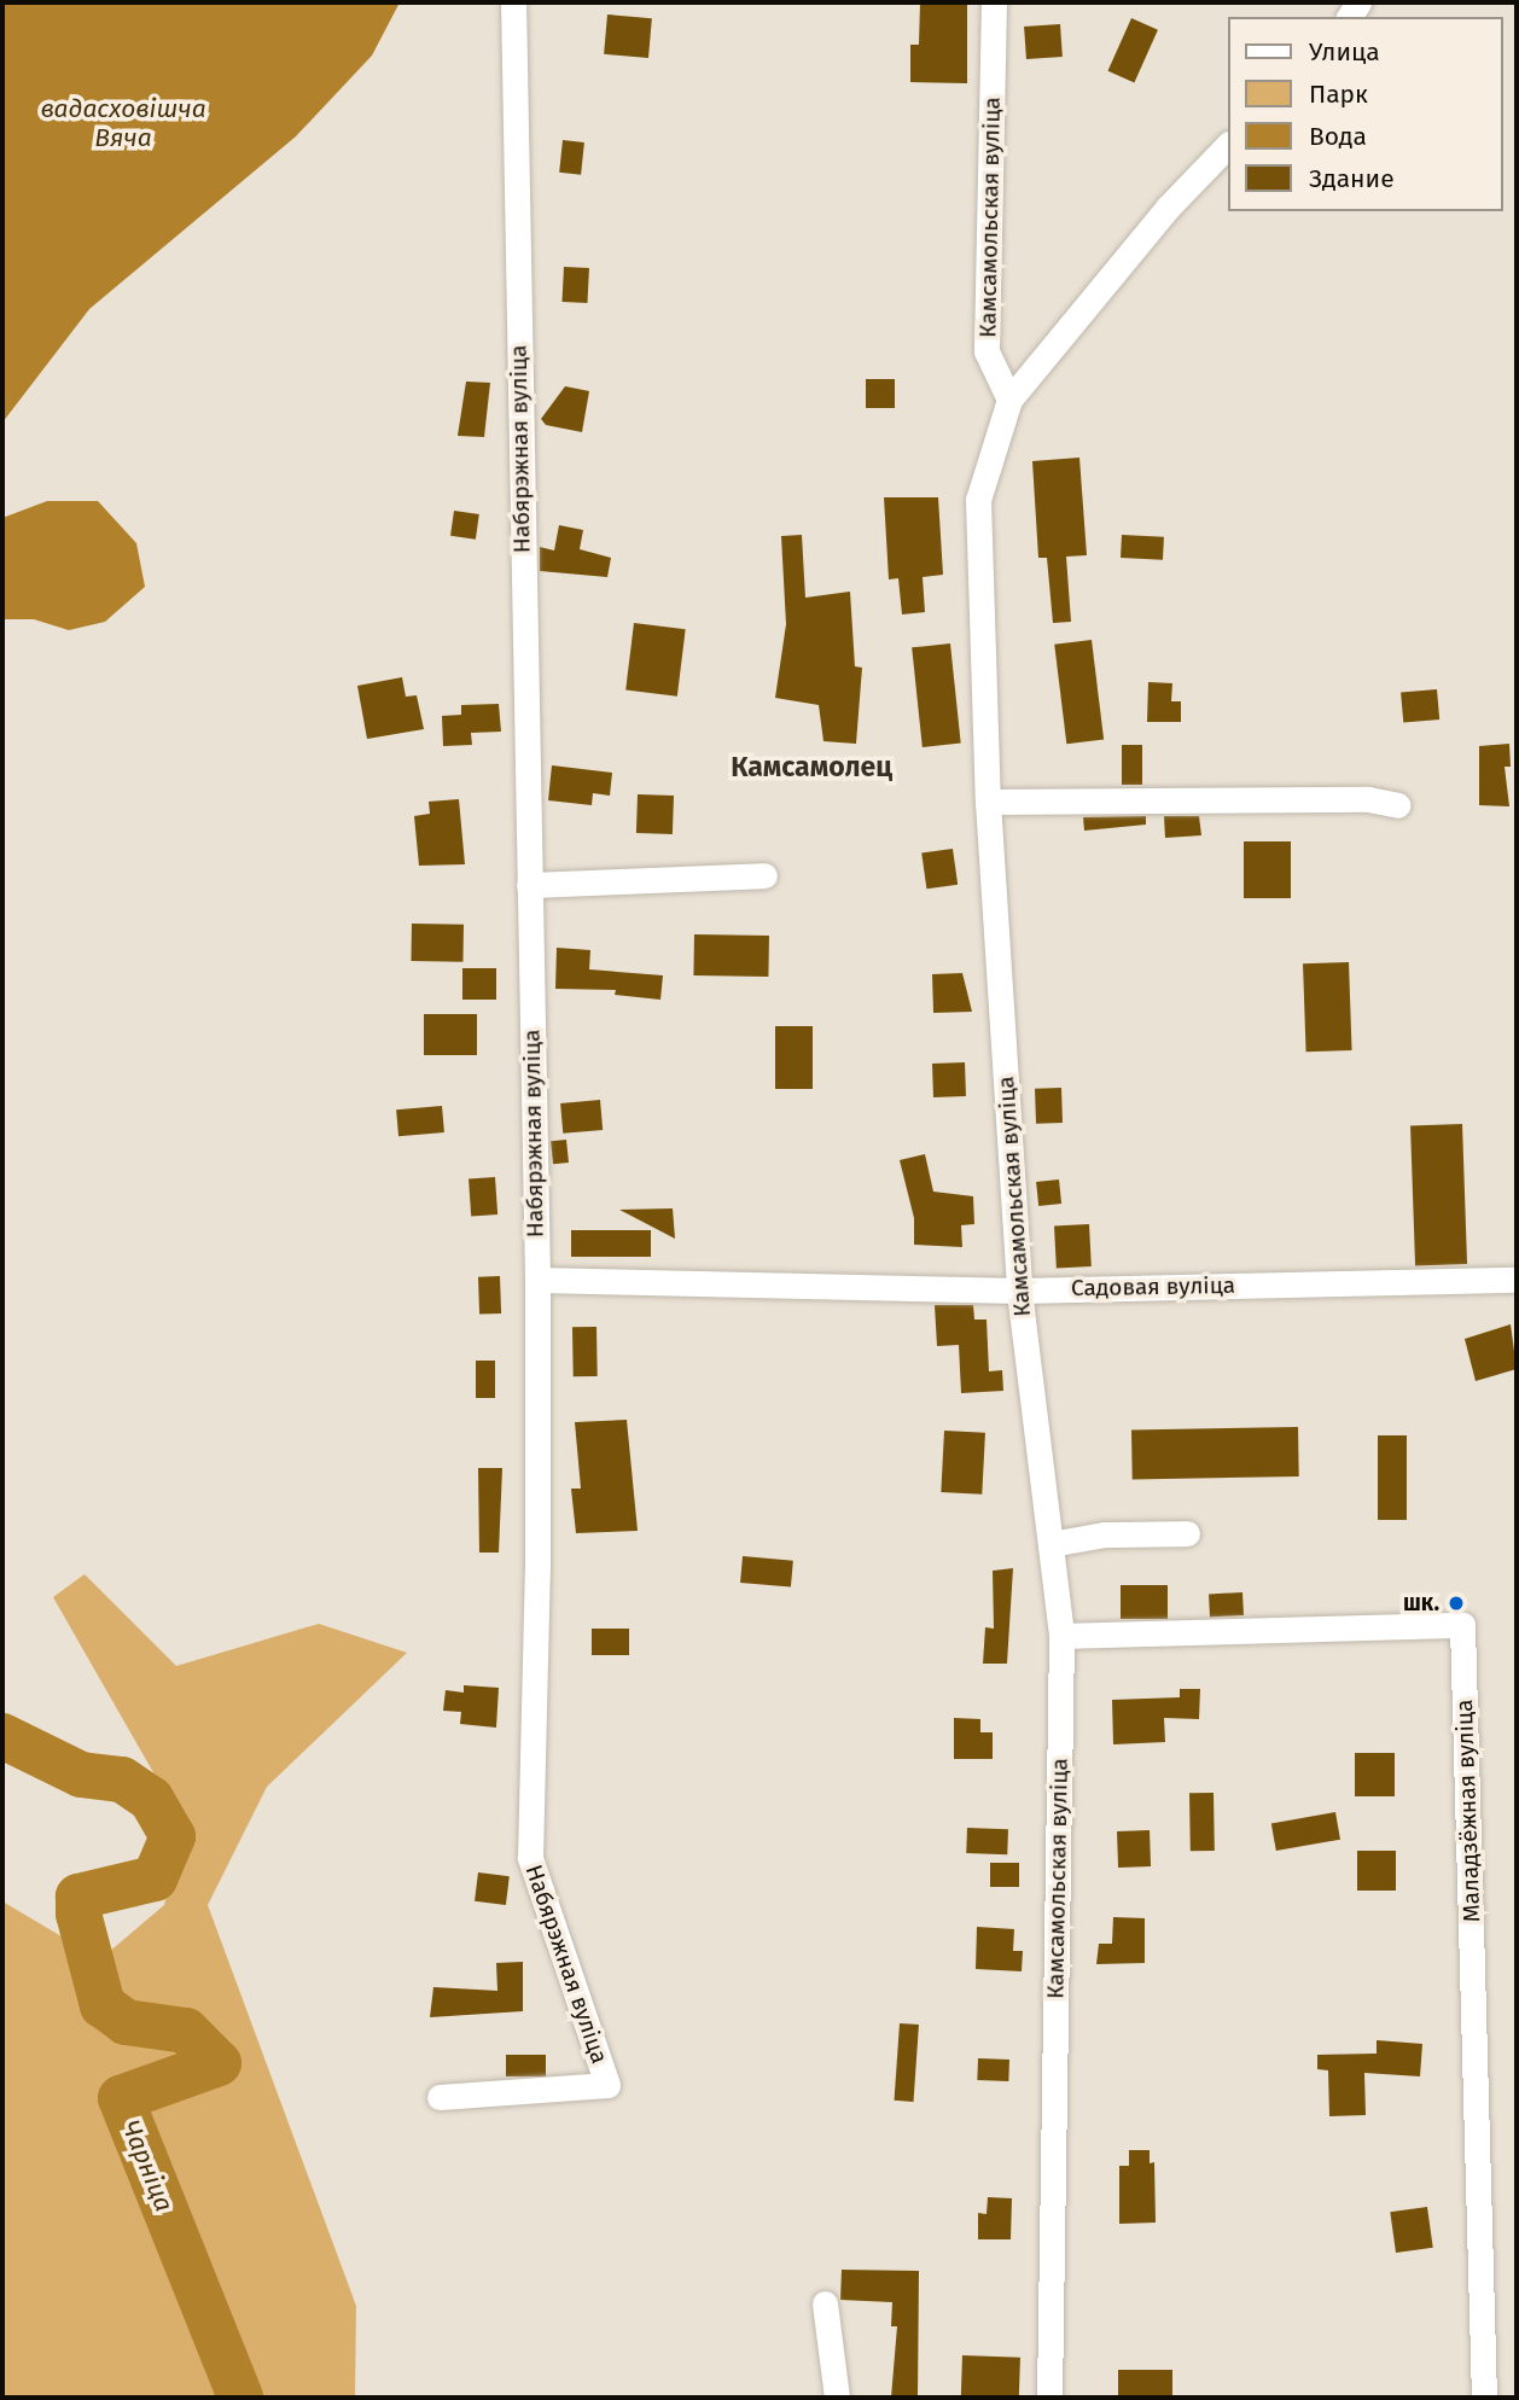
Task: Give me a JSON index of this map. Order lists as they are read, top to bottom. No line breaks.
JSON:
{"streets":{"street":["Камсамольская вуліца","Набярэжная вуліца","Садовая вуліца","Маладзёжная вуліца"]},"crossings":[["Камсамольская вуліца","Садовая вуліца"],["Камсамольская вуліца","Маладзёжная вуліца"],["Набярэжная вуліца","Садовая вуліца"]],"districts":["Камсамолец"],"water":["вадасховішча Вяча","Чарніца"],"places":["шк."],"legend":["Улица","Парк","Вода","Здание"]}
